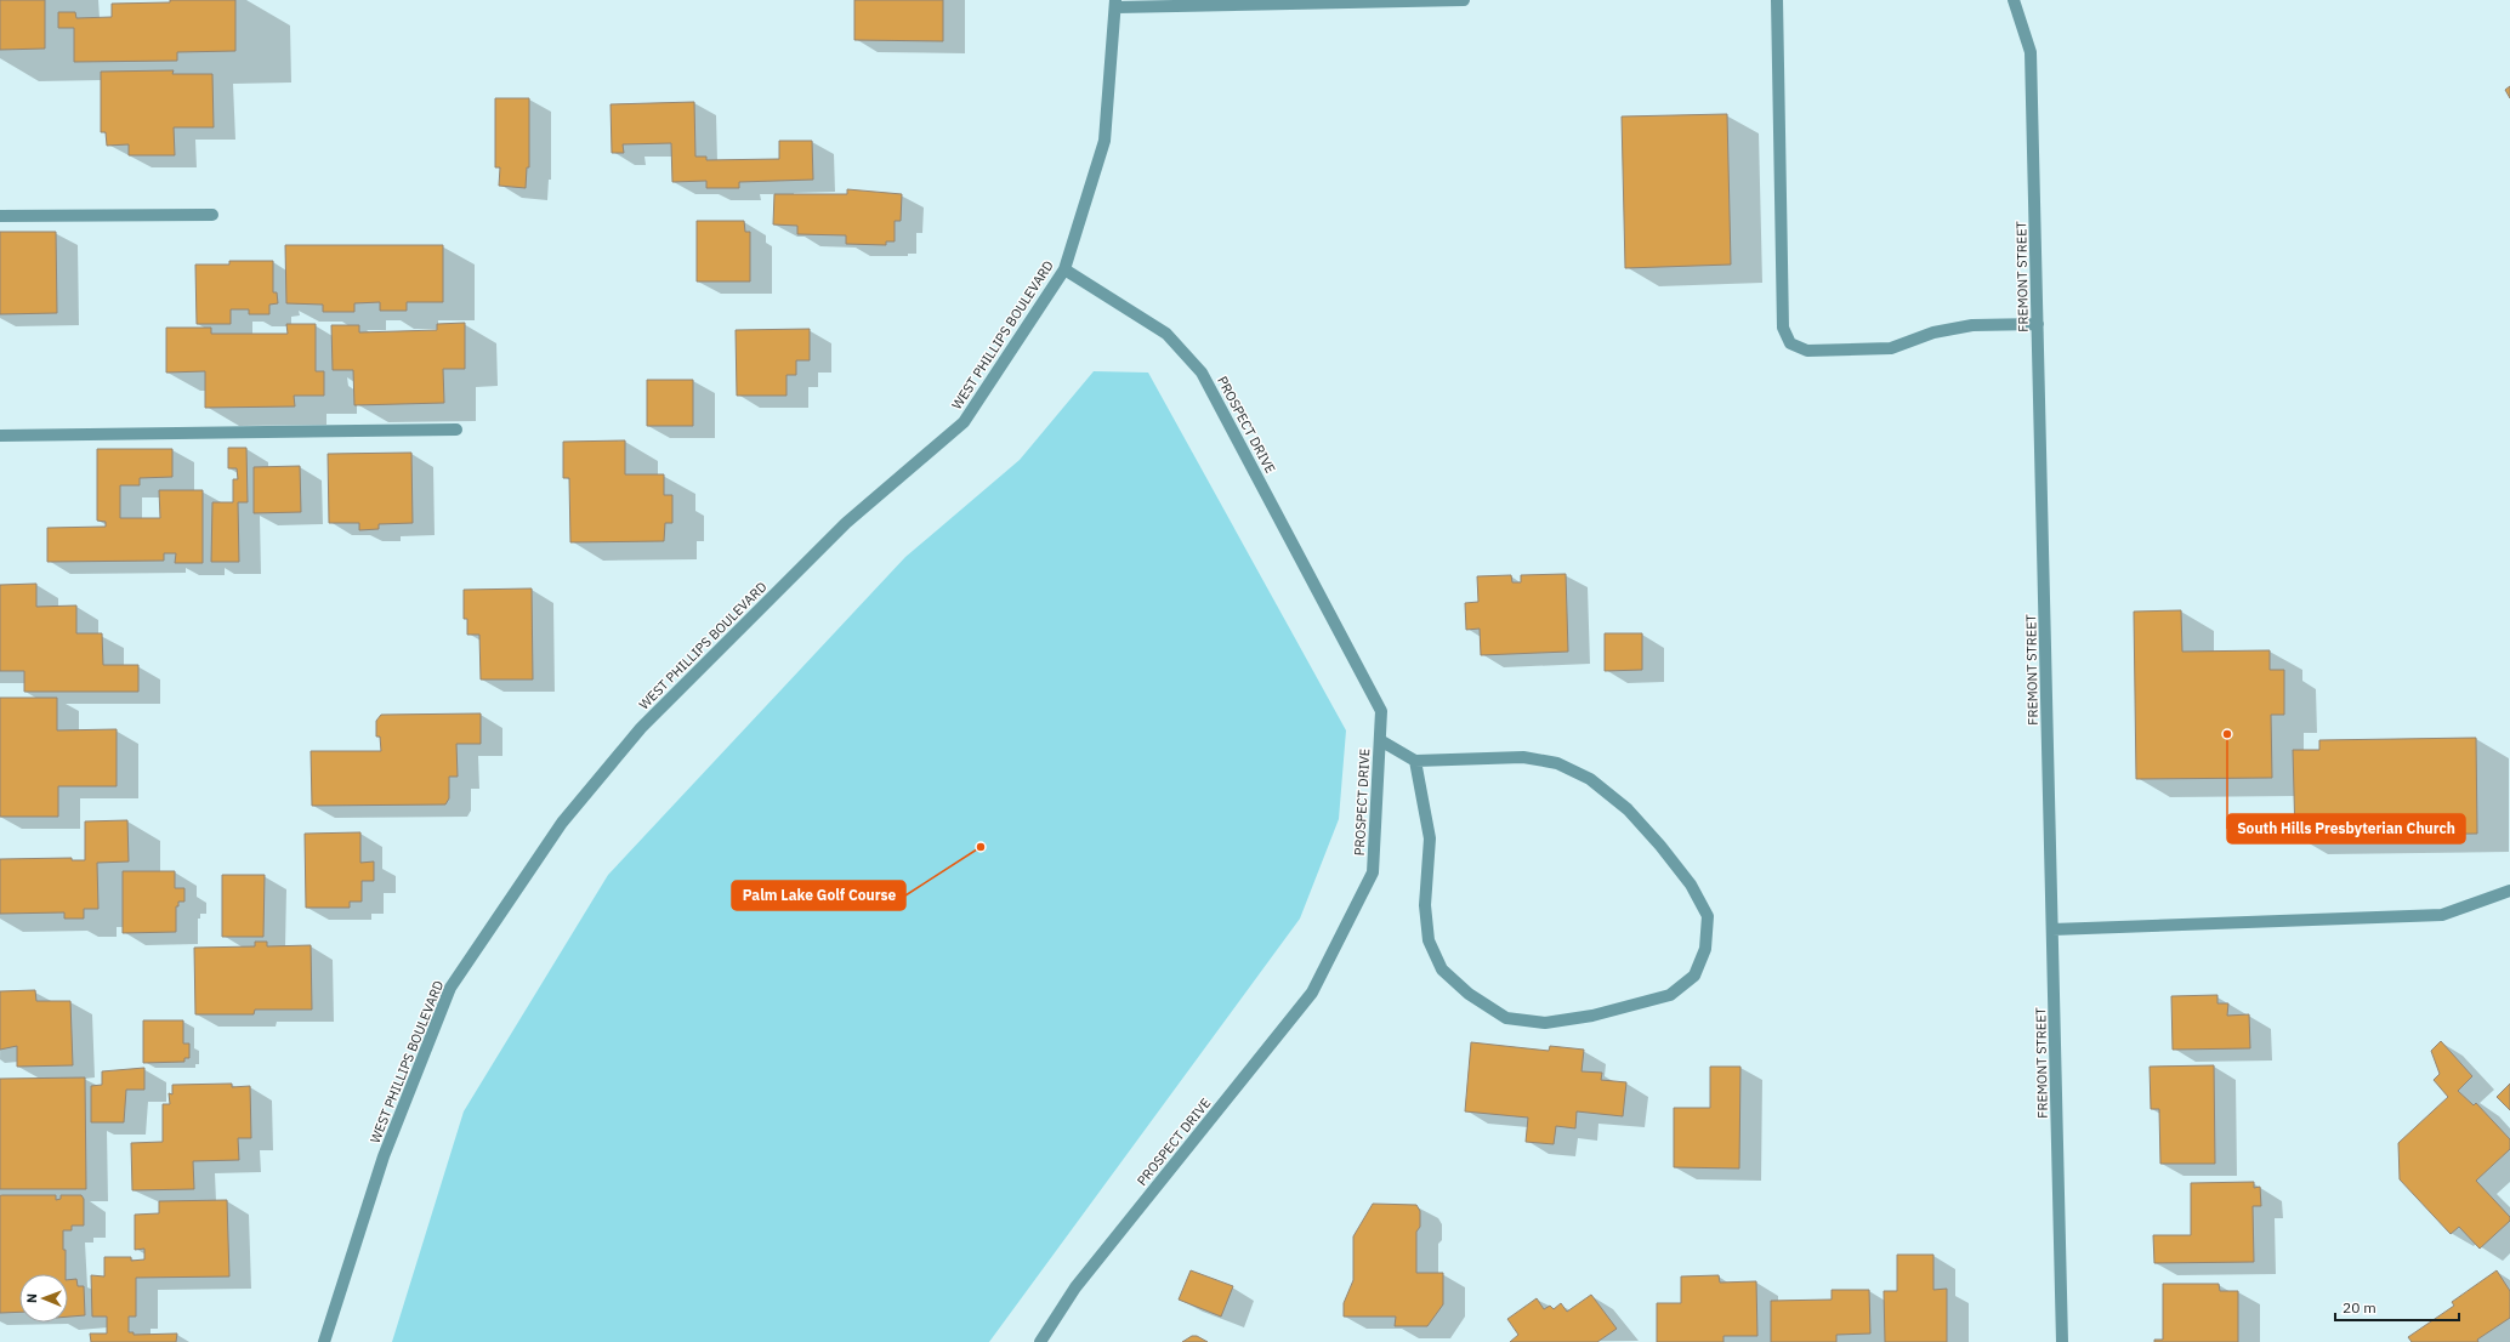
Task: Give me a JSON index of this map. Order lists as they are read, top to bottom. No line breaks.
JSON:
{"streets":{"street":["FREMONT STREET","WEST PHILLIPS BOULEVARD","PROSPECT DRIVE"]},"crossings":[["WEST PHILLIPS BOULEVARD","PROSPECT DRIVE"]],"places":["South Hills Presbyterian Church","Palm Lake Golf Course"],"scale_bar":"20 m","north":"left"}
